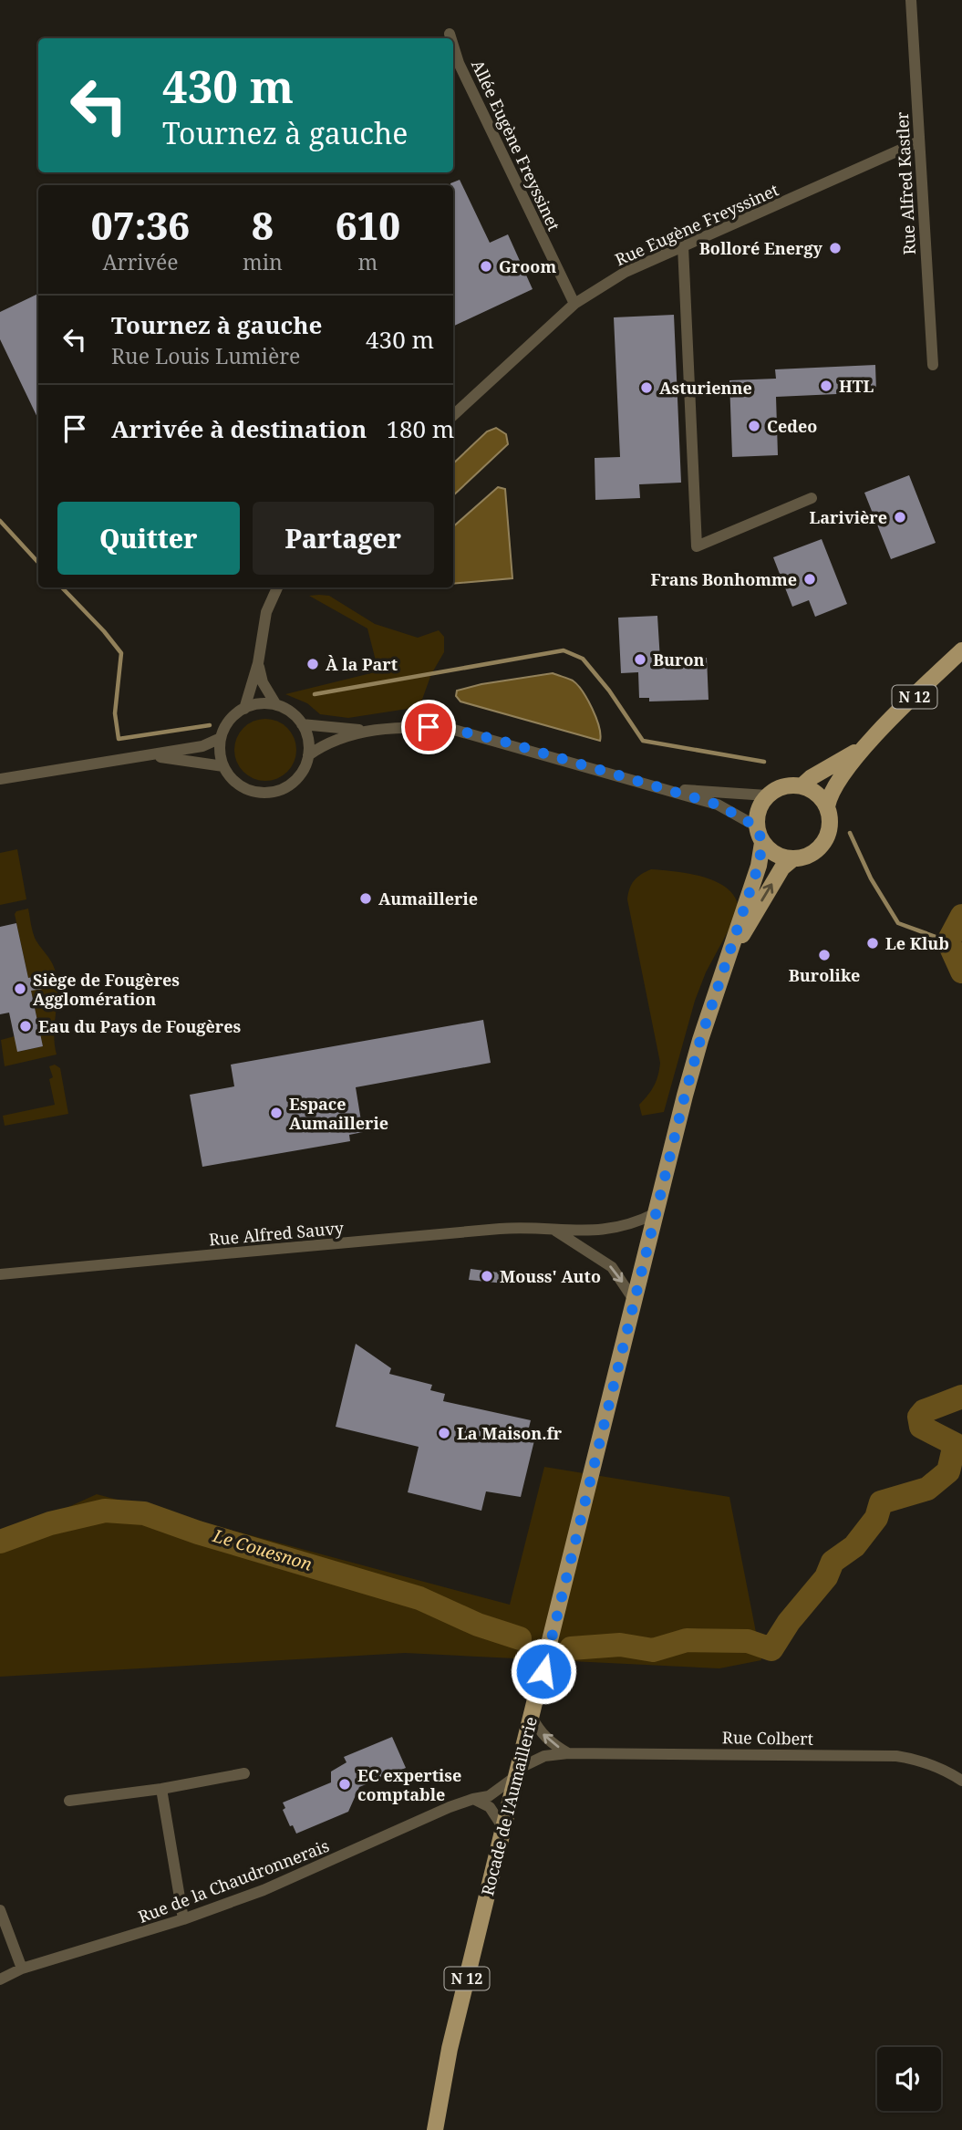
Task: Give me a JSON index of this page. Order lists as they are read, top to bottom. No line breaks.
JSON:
{"streets":{"main road":["N 12","Rocade de l'Aumaillerie"],"street":["Allée Eugène Freyssinet","Rue Alfred Kastler","Rue Eugène Freyssinet","Rue Alfred Sauvy","Rue Colbert","Rue de la Chaudronnerais"]},"crossings":[["Allée Eugène Freyssinet","Rue Eugène Freyssinet"],["Rue Alfred Kastler","Rue Eugène Freyssinet"],["N 12","Rocade de l'Aumaillerie"],["Rue Alfred Sauvy","Rocade de l'Aumaillerie"],["Rue Colbert","Rocade de l'Aumaillerie"],["Rue Colbert","Rue de la Chaudronnerais"],["Rocade de l'Aumaillerie","Rue de la Chaudronnerais"]],"water":["Le Couesnon"],"places":["Bolloré Energy","Groom","HTL","Asturienne","Cedeo","Larivière","Frans Bonhomme","Buron","À la Part","Aumaillerie","Le Klub","Burolike","Siège de Fougères Agglomération","Eau du Pays de Fougères","Espace Aumaillerie","Mouss' Auto","La Maison.fr","EC expertise comptable"],"page":{"turn":["430 m","Tournez à gauche"],"eta":["07:36","Arrivée","8","min","610","m"],"list":[{"name":"Tournez à gauche","note":"Rue Louis Lumière","value":"430 m"},{"name":"Arrivée à destination","value":"180 m"}],"buttons":["Quitter","Partager"]}}
